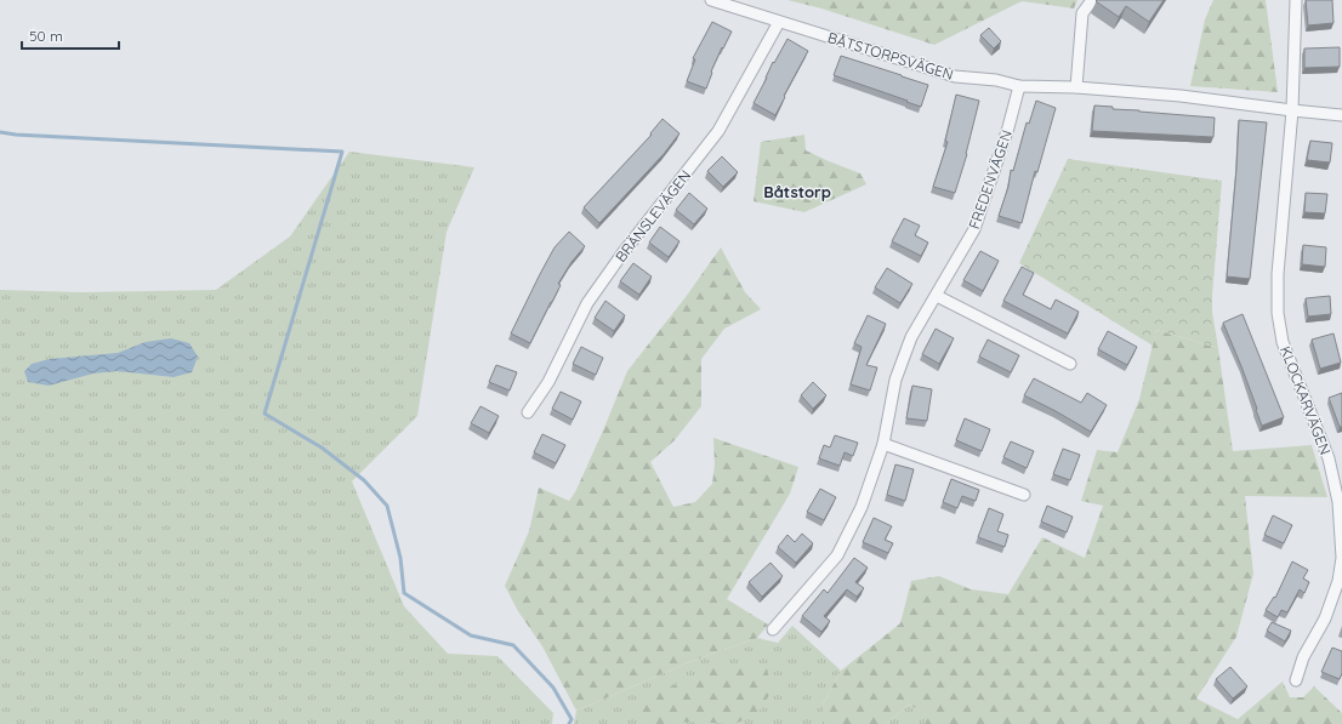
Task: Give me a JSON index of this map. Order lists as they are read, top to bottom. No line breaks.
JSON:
{"streets":{"street":["BÅTSTORPSVÄGEN","FREDENVÄGEN","BRÄNSLEVÄGEN","KLOCKARVÄGEN"]},"crossings":[["BÅTSTORPSVÄGEN","FREDENVÄGEN"],["BÅTSTORPSVÄGEN","BRÄNSLEVÄGEN"],["BÅTSTORPSVÄGEN","KLOCKARVÄGEN"]],"districts":["Båtstorp"],"scale_bar":"50 m"}
